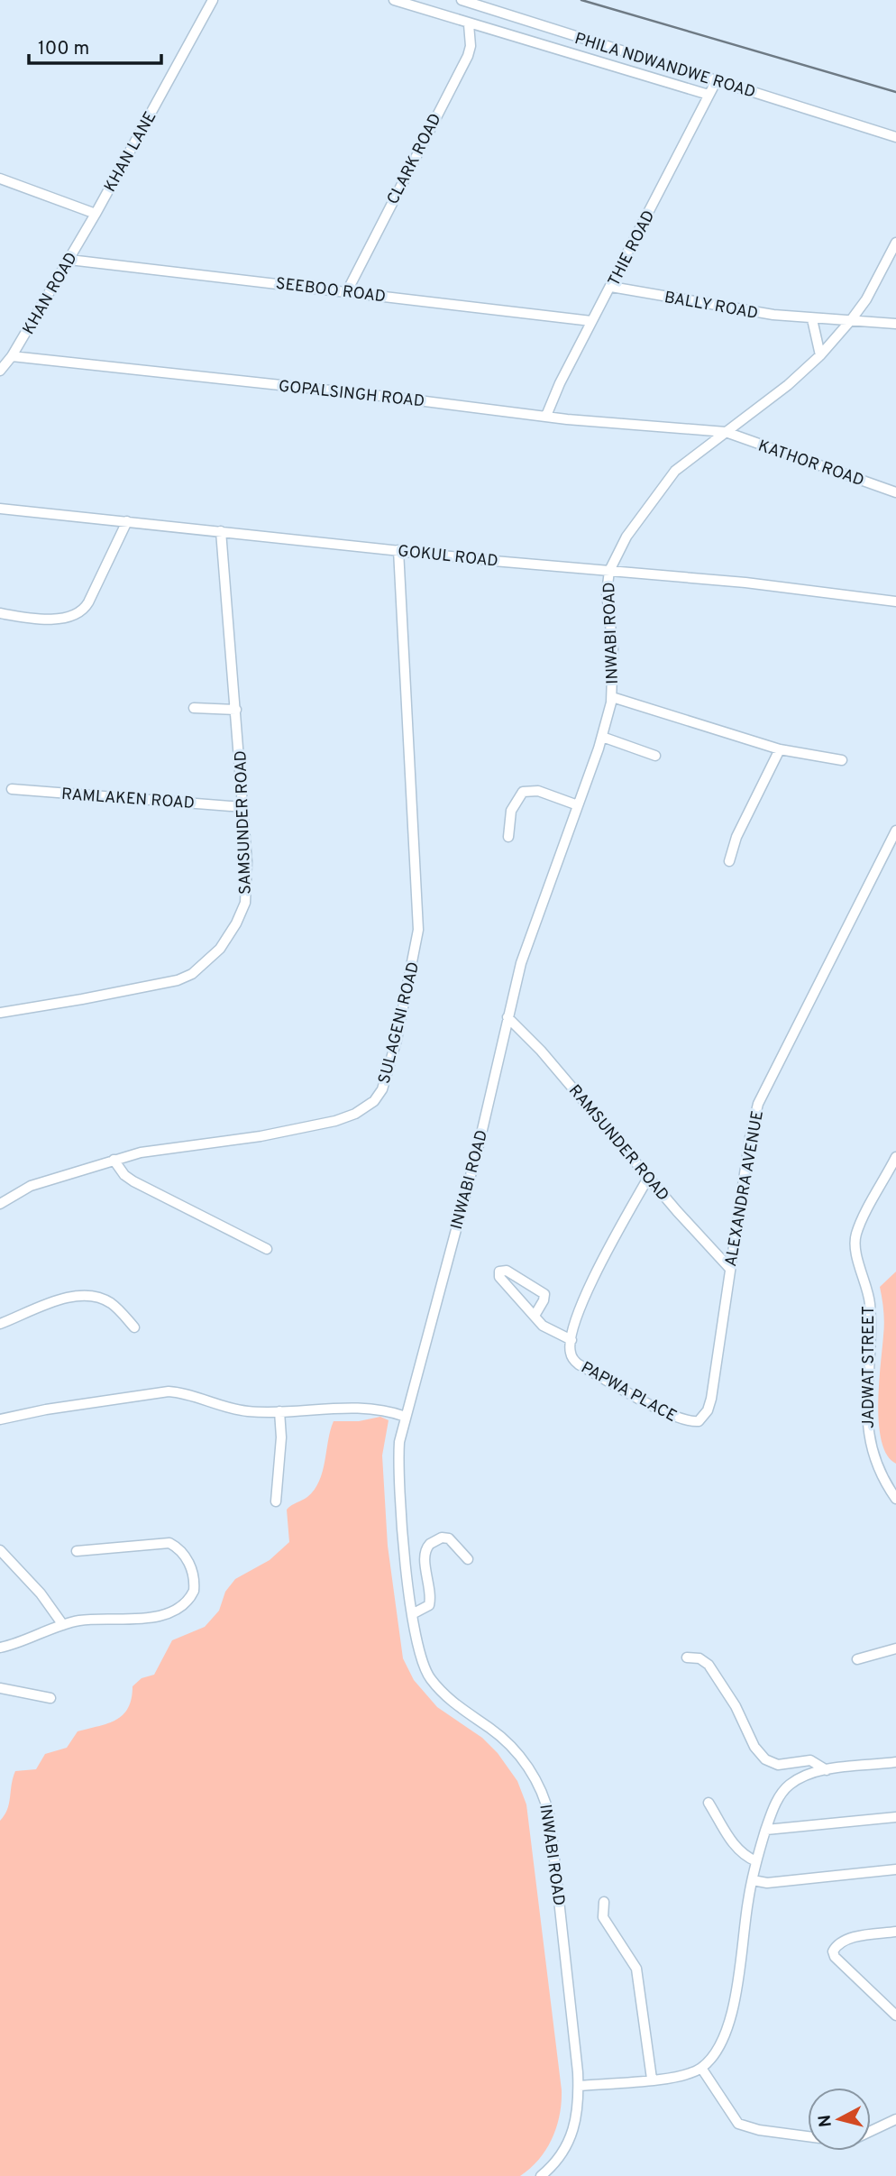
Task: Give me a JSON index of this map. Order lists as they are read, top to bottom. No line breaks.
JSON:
{"streets":{"street":["PHILA NDWANDWE ROAD","KHAN LANE","CLARK ROAD","THIE ROAD","SEEBOO ROAD","KHAN ROAD","BALLY ROAD","GOPALSINGH ROAD","KATHOR ROAD","GOKUL ROAD","INWABI ROAD","RAMLAKEN ROAD","SAMSUNDER ROAD","SULAGENI ROAD","RAMSUNDER ROAD","ALEXANDRA AVENUE","JADWAT STREET","PAPWA PLACE"]},"crossings":[["PHILA NDWANDWE ROAD","CLARK ROAD"],["PHILA NDWANDWE ROAD","THIE ROAD"],["KHAN LANE","KHAN ROAD"],["CLARK ROAD","SEEBOO ROAD"],["THIE ROAD","SEEBOO ROAD"],["THIE ROAD","BALLY ROAD"],["THIE ROAD","GOPALSINGH ROAD"],["SEEBOO ROAD","KHAN ROAD"],["KHAN ROAD","GOPALSINGH ROAD"],["BALLY ROAD","INWABI ROAD"],["GOPALSINGH ROAD","KATHOR ROAD"],["GOPALSINGH ROAD","INWABI ROAD"],["KATHOR ROAD","INWABI ROAD"],["GOKUL ROAD","INWABI ROAD"],["GOKUL ROAD","SAMSUNDER ROAD"],["GOKUL ROAD","SULAGENI ROAD"],["INWABI ROAD","RAMSUNDER ROAD"],["RAMLAKEN ROAD","SAMSUNDER ROAD"],["RAMSUNDER ROAD","ALEXANDRA AVENUE"],["RAMSUNDER ROAD","PAPWA PLACE"],["ALEXANDRA AVENUE","PAPWA PLACE"]],"scale_bar":"100 m","north":"left"}
